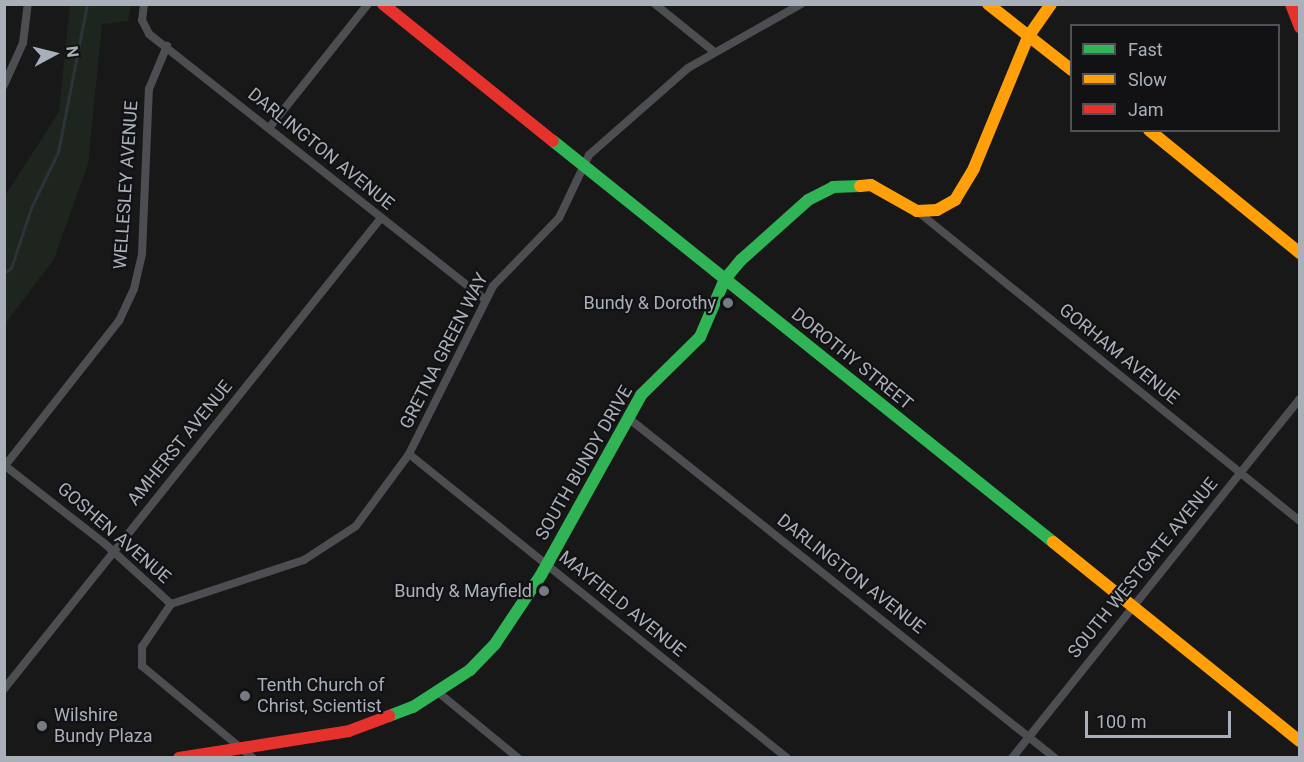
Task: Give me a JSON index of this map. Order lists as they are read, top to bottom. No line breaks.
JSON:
{"streets":{"street":["DARLINGTON AVENUE","WELLESLEY AVENUE","GRETNA GREEN WAY","GORHAM AVENUE","DOROTHY STREET","AMHERST AVENUE","SOUTH BUNDY DRIVE","GOSHEN AVENUE","SOUTH WESTGATE AVENUE","MAYFIELD AVENUE"]},"crossings":[["DARLINGTON AVENUE","WELLESLEY AVENUE"],["DARLINGTON AVENUE","GRETNA GREEN WAY"],["DARLINGTON AVENUE","AMHERST AVENUE"],["DARLINGTON AVENUE","SOUTH BUNDY DRIVE"],["DARLINGTON AVENUE","SOUTH WESTGATE AVENUE"],["WELLESLEY AVENUE","GOSHEN AVENUE"],["GRETNA GREEN WAY","DOROTHY STREET"],["GRETNA GREEN WAY","GOSHEN AVENUE"],["GRETNA GREEN WAY","MAYFIELD AVENUE"],["GORHAM AVENUE","SOUTH BUNDY DRIVE"],["GORHAM AVENUE","SOUTH WESTGATE AVENUE"],["DOROTHY STREET","SOUTH BUNDY DRIVE"],["DOROTHY STREET","SOUTH WESTGATE AVENUE"],["AMHERST AVENUE","GOSHEN AVENUE"],["SOUTH BUNDY DRIVE","GOSHEN AVENUE"],["SOUTH BUNDY DRIVE","MAYFIELD AVENUE"]],"places":["Bundy & Dorothy","Bundy & Mayfield","Tenth Church of Christ, Scientist","Wilshire Bundy Plaza"],"legend":["Fast","Slow","Jam"],"scale_bar":"100 m","north":"right"}
